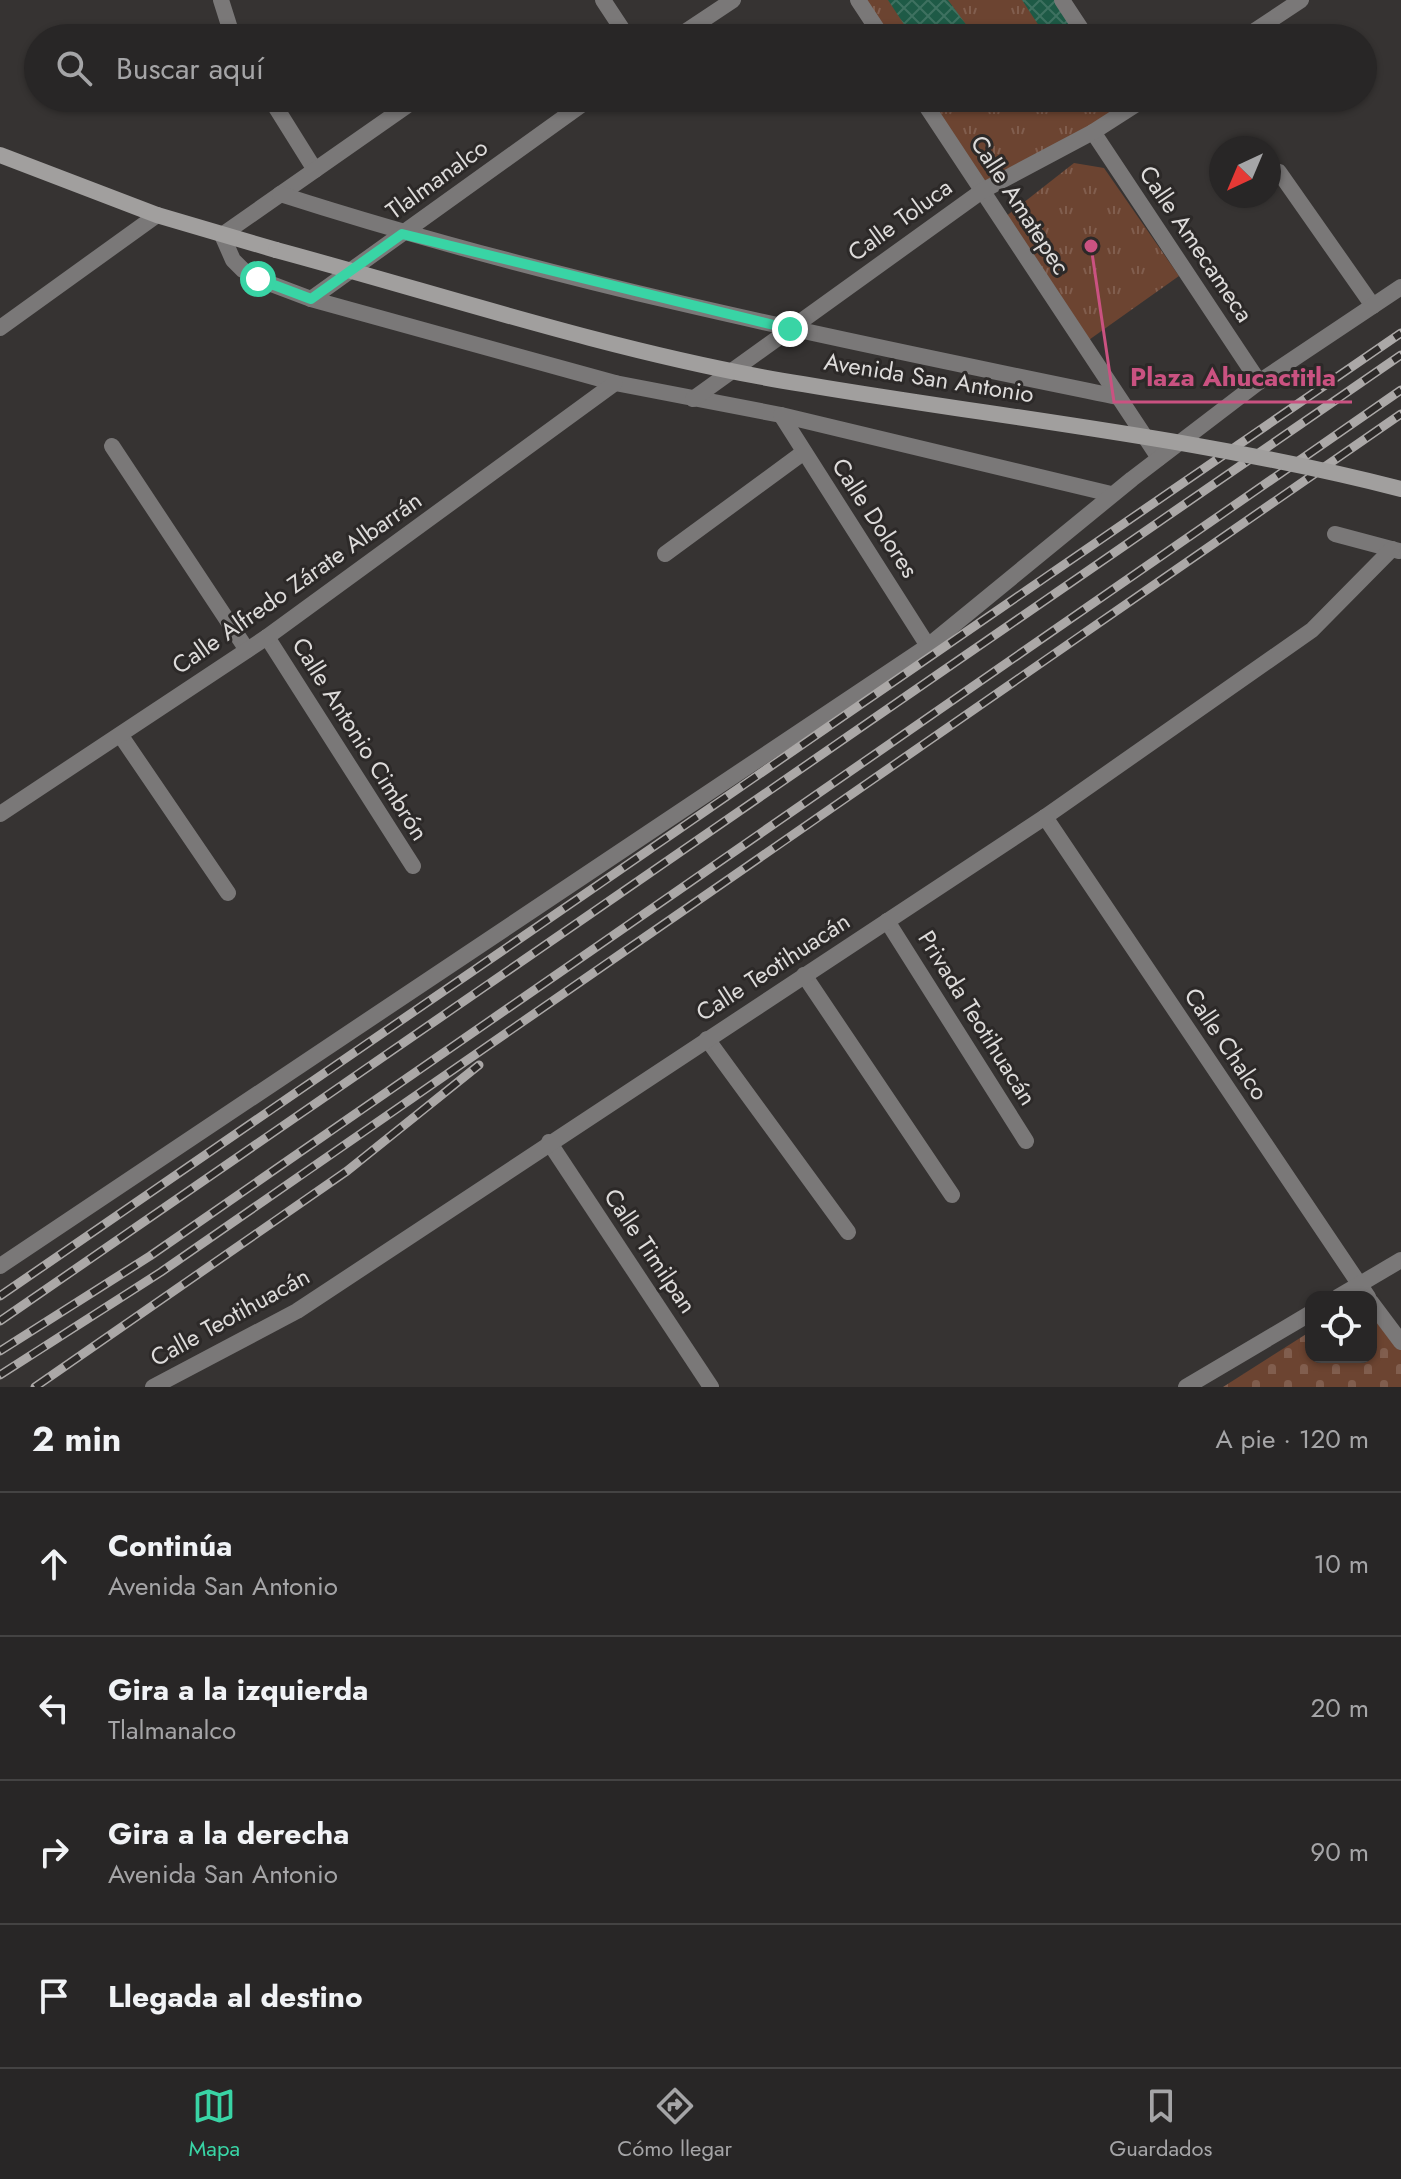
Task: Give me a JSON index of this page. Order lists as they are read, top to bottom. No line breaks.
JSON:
{"streets":{"main road":["Avenida San Antonio"],"street":["Tlalmanalco","Calle Amatepec","Calle Toluca","Calle Amecameca","Calle Dolores","Calle Alfredo Zárate Albarrán","Calle Antonio Cimbrón","Calle Teotihuacán","Privada Teotihuacán","Calle Chalco","Calle Timilpan"]},"crossings":[["Tlalmanalco","Avenida San Antonio"],["Calle Amatepec","Calle Toluca"],["Calle Amatepec","Avenida San Antonio"],["Calle Toluca","Calle Amecameca"],["Calle Toluca","Avenida San Antonio"],["Calle Alfredo Zárate Albarrán","Calle Antonio Cimbrón"],["Calle Teotihuacán","Privada Teotihuacán"],["Calle Teotihuacán","Calle Chalco"],["Calle Teotihuacán","Calle Timilpan"]],"places":["Plaza Ahucactitla"],"north":"bottom left","page":{"search":"Buscar aquí","heading":["2 min","A pie · 120 m"],"list":[["Continúa","Avenida San Antonio","10 m"],["Gira a la izquierda","Tlalmanalco","20 m"],["Gira a la derecha","Avenida San Antonio","90 m"],"Llegada al destino"],"nav":["Mapa","Cómo llegar","Guardados"]}}
